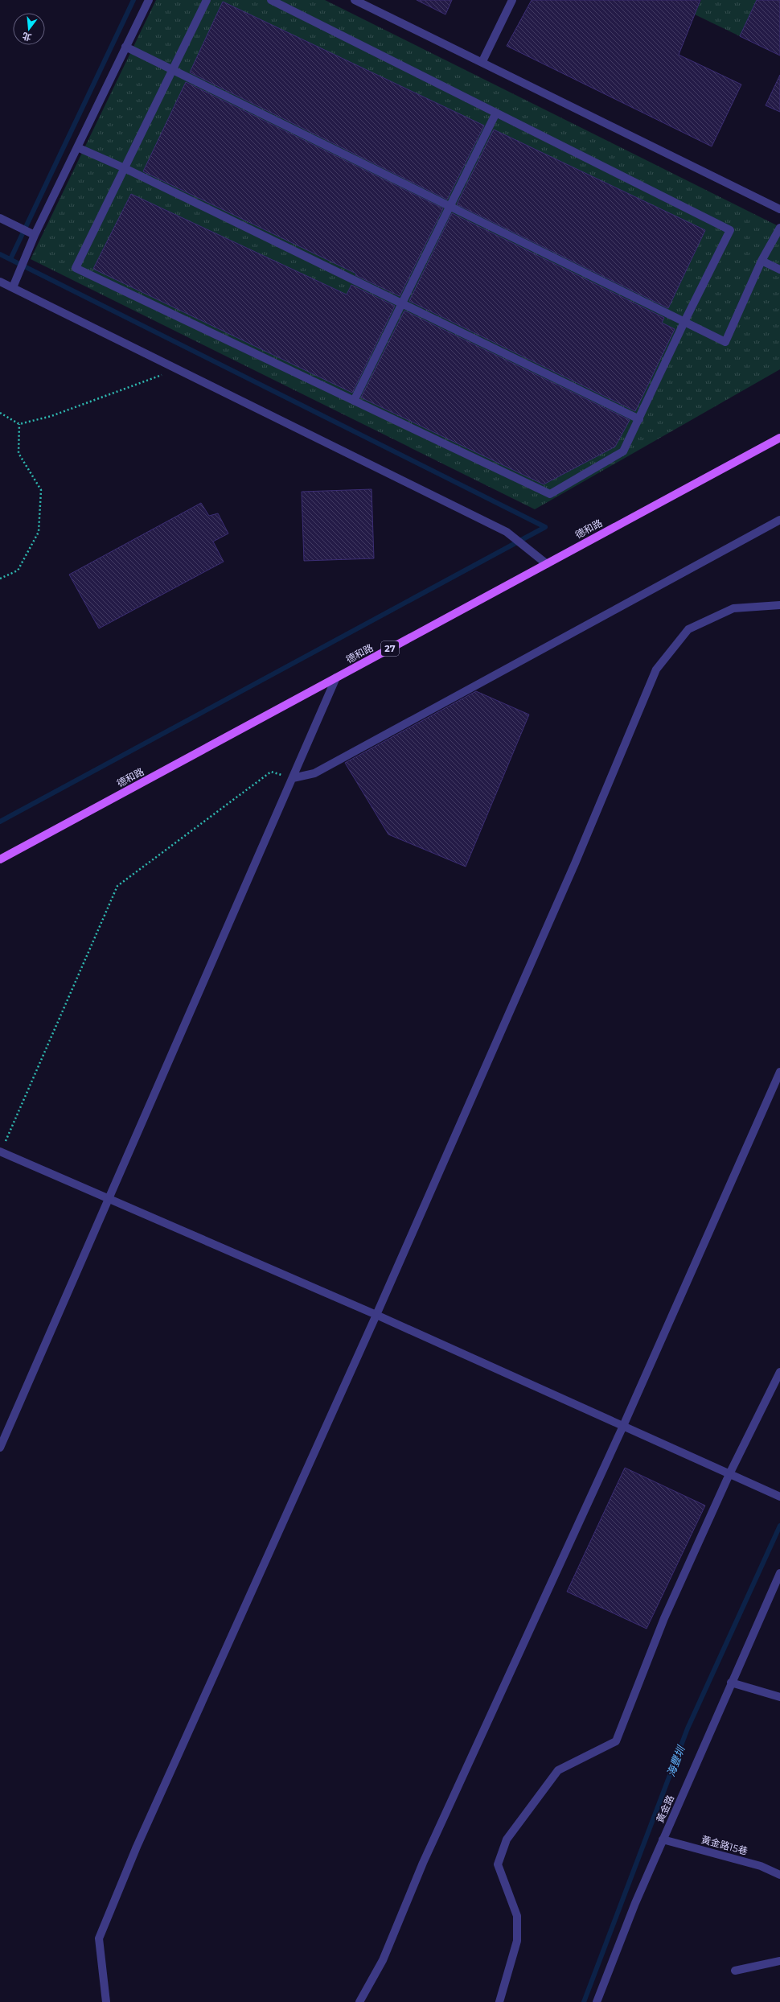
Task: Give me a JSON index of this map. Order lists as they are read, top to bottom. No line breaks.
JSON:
{"streets":{"main road":["德和路","27"],"street":["黃金路","黃金路15巷"]},"crossings":[["黃金路","黃金路15巷"]],"water":["海豐圳"],"north":"bottom"}
